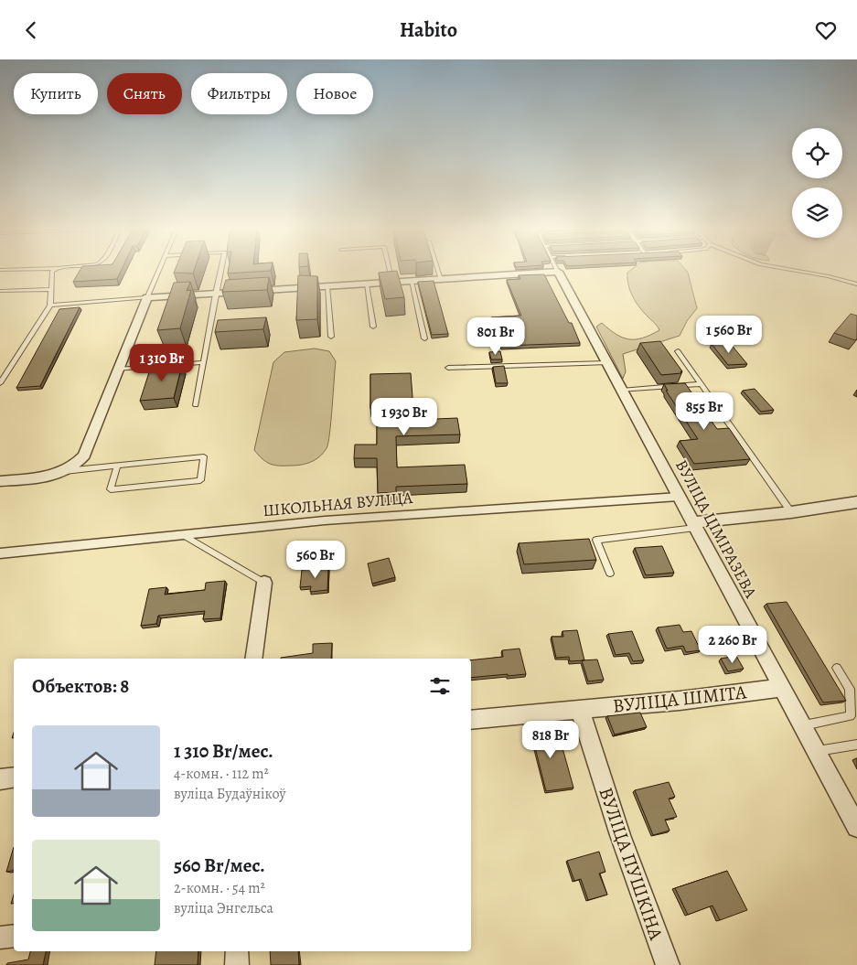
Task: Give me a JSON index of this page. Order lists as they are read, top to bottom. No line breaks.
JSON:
{"streets":{"street":["ШКОЛЬНАЯ ВУЛІЦА","ВУЛІЦА ЦІМІРАЗЕВА","ВУЛІЦА ШМІТА","ВУЛІЦА ПУШКІНА"]},"crossings":[["ШКОЛЬНАЯ ВУЛІЦА","ВУЛІЦА ЦІМІРАЗЕВА"],["ВУЛІЦА ЦІМІРАЗЕВА","ВУЛІЦА ШМІТА"],["ВУЛІЦА ШМІТА","ВУЛІЦА ПУШКІНА"]],"page":{"header":"Habito","chip":["Купить","Снять","Фильтры","Новое"],"price":["1 560 Br","801 Br","1 310 Br","855 Br","1 930 Br","560 Br","2 260 Br","818 Br"],"heading":"Объектов: 8","list":[{"name":"1 310 Br/мес.","note":"4-комн. · 112 m² · вуліца Будаўнікоў"},{"name":"560 Br/мес.","note":"2-комн. · 54 m² · вуліца Энгельса"}]}}
